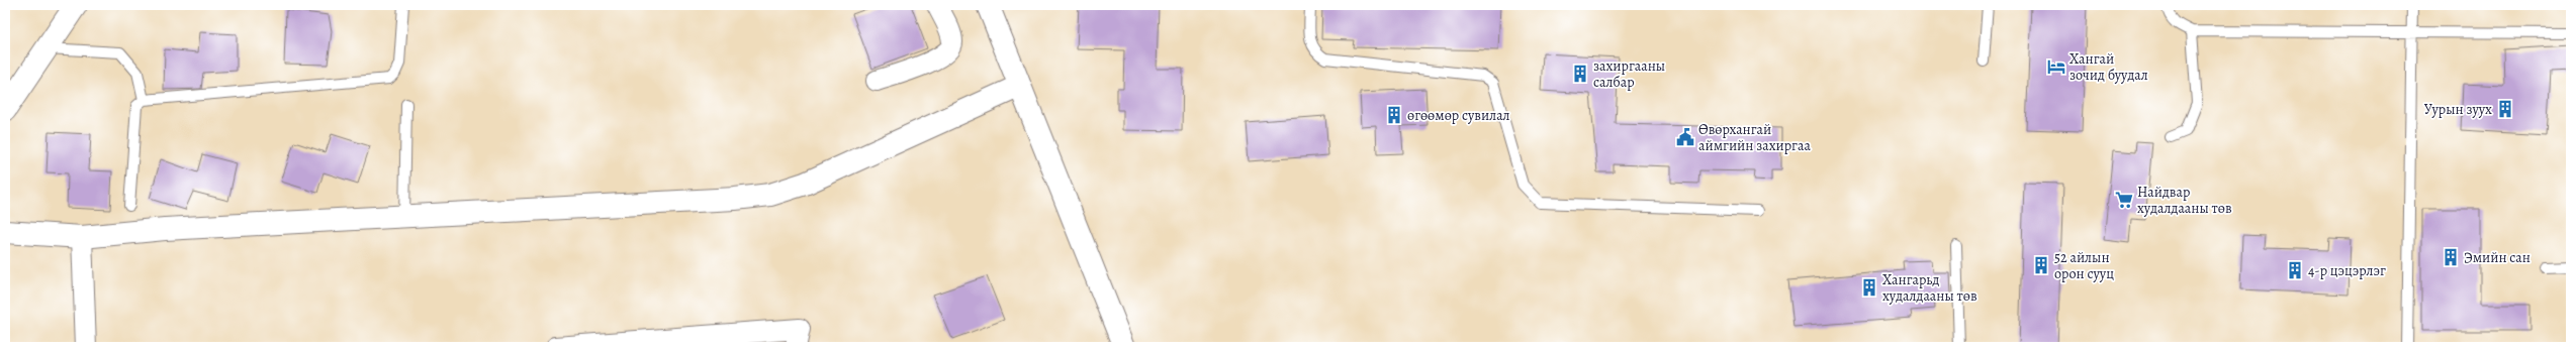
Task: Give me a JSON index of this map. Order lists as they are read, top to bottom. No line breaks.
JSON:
{"places":{"hotel":["Хангай зочид буудал"],"building":["захиргааны салбар","Уурын зуух","өгөөмөр сувилал","Эмийн сан","52 айлын орон сууц","4-р цэцэрлэг","Хангарьд худалдааны төв"],"public building":["Өвөрхангай аймгийн захиргаа"],"supermarket":["Найдвар худалдааны төв"]}}
